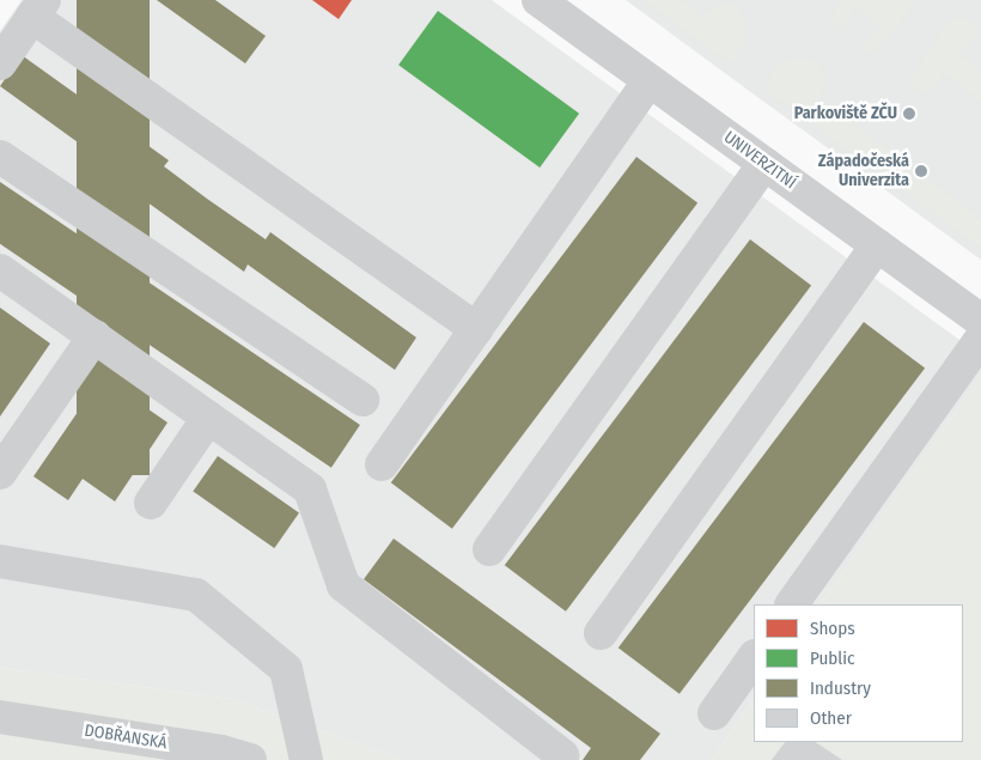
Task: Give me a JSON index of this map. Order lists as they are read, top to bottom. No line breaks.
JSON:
{"streets":{"street":["UNIVERZITNÍ","DOBŘANSKÁ"]},"places":["Parkoviště ZČU","Západočeská Univerzita"],"legend":["Shops","Public","Industry","Other"]}
